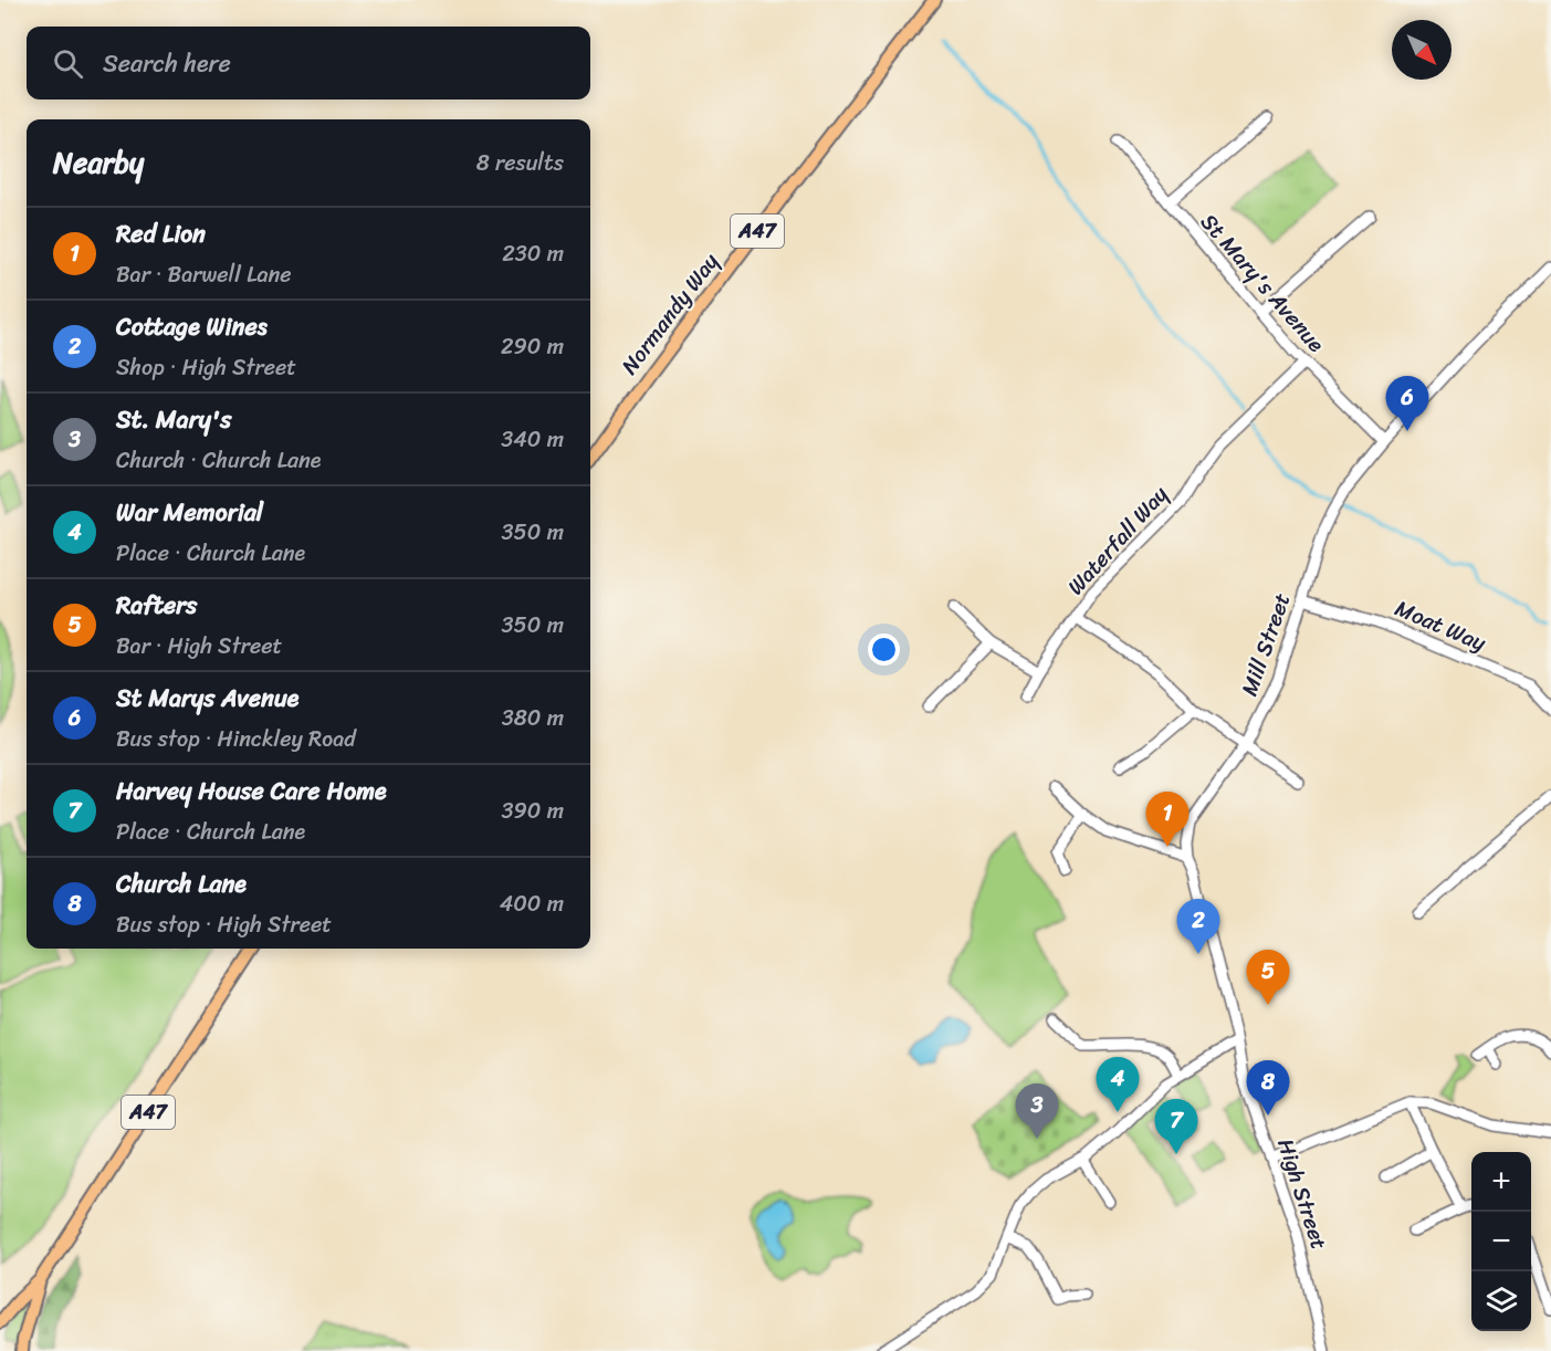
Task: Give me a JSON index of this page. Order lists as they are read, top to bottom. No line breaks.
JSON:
{"streets":{"main road":["A47","Normandy Way"],"street":["St Mary's Avenue","Waterfall Way","Moat Way","Mill Street","High Street"]},"crossings":[["St Mary's Avenue","Waterfall Way"],["St Mary's Avenue","Mill Street"],["Moat Way","Mill Street"],["Mill Street","High Street"]],"north":"bottom right","page":{"search":"Search here","heading":["Nearby","8 results"],"list":[{"mark":"1","name":"Red Lion","note":"Bar · Barwell Lane","value":"230 m"},{"mark":"2","name":"Cottage Wines","note":"Shop · High Street","value":"290 m"},{"mark":"3","name":"St. Mary's","note":"Church · Church Lane","value":"340 m"},{"mark":"4","name":"War Memorial","note":"Place · Church Lane","value":"350 m"},{"mark":"5","name":"Rafters","note":"Bar · High Street","value":"350 m"},{"mark":"6","name":"St Marys Avenue","note":"Bus stop · Hinckley Road","value":"380 m"},{"mark":"7","name":"Harvey House Care Home","note":"Place · Church Lane","value":"390 m"},{"mark":"8","name":"Church Lane","note":"Bus stop · High Street","value":"400 m"}],"pins":["6","1","2","5","4","8","3","7"],"map_buttons":["+","−"]}}
